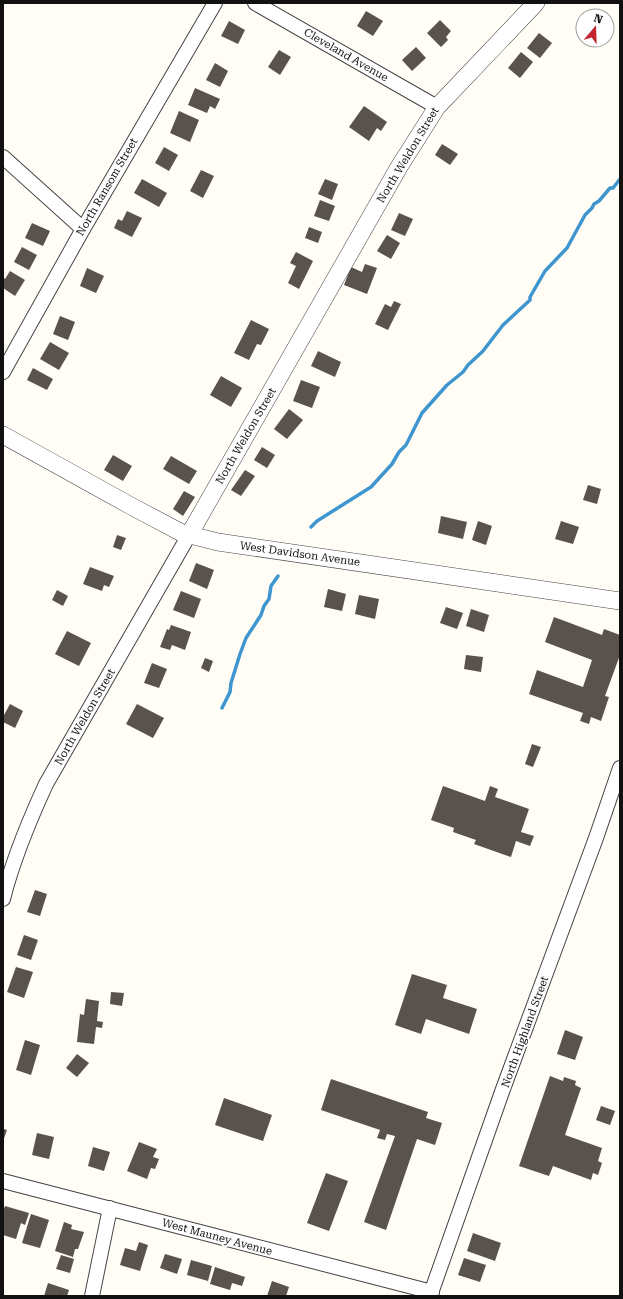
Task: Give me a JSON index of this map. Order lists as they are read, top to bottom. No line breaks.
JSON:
{"streets":{"street":["Cleveland Avenue","North Weldon Street","North Ransom Street","West Davidson Avenue","North Highland Street","West Mauney Avenue"]},"crossings":[["Cleveland Avenue","North Weldon Street"],["North Weldon Street","West Davidson Avenue"],["North Highland Street","West Mauney Avenue"]],"north":"top"}
